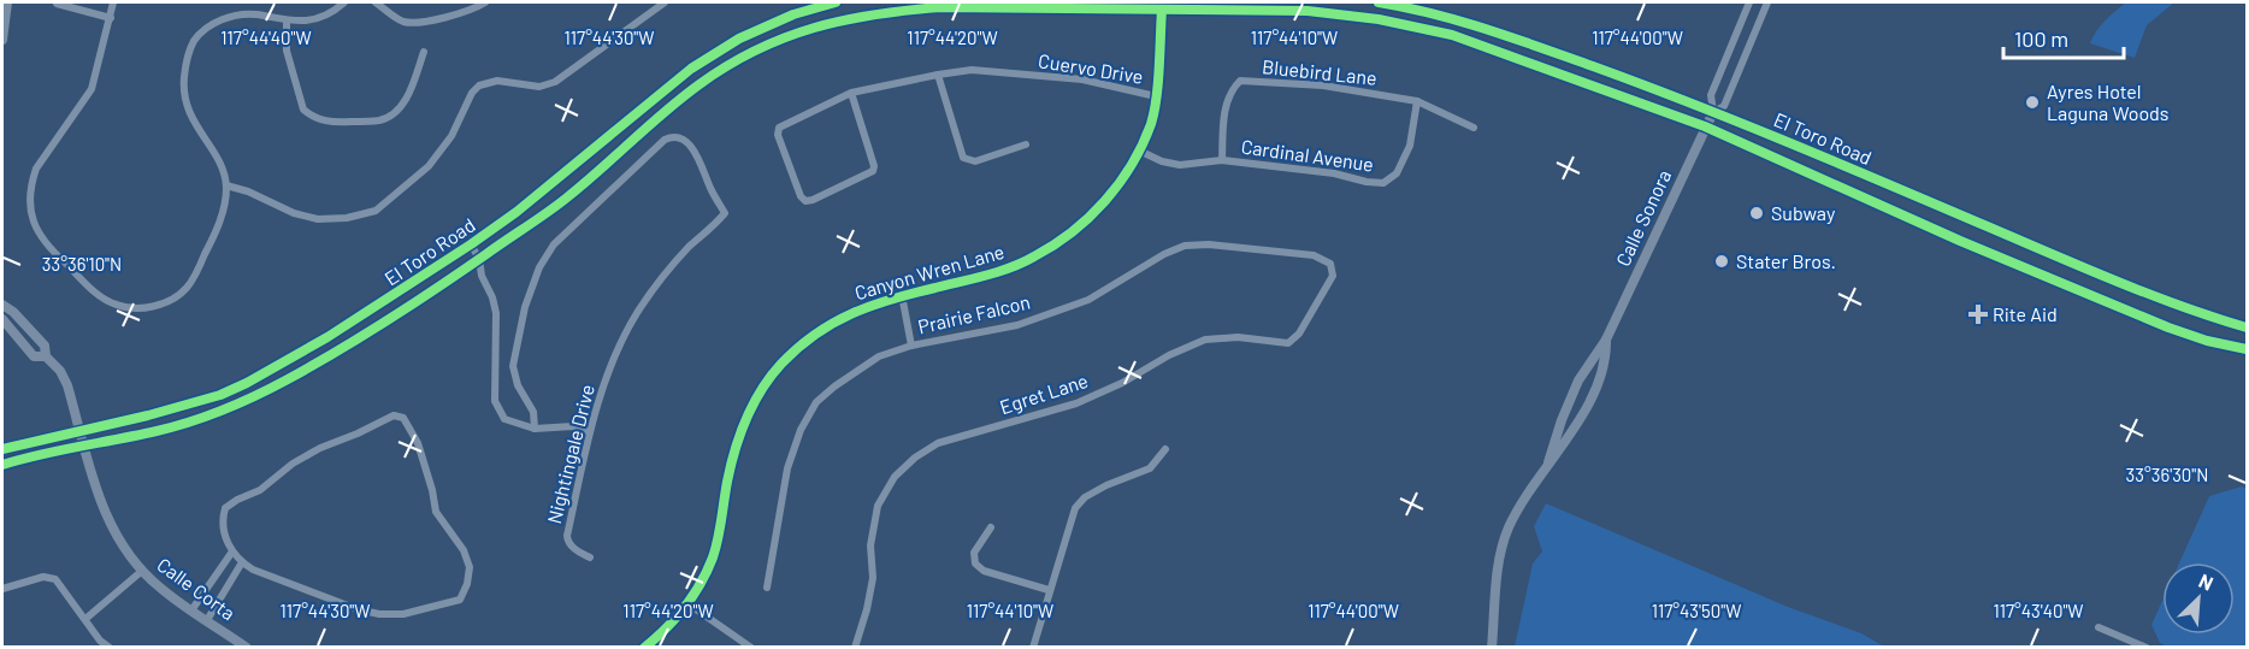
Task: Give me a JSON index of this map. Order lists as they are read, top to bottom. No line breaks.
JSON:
{"streets":{"main road":["El Toro Road"],"street":["Cuervo Drive","Bluebird Lane","Cardinal Avenue","Calle Sonora","Canyon Wren Lane","Prairie Falcon","Egret Lane","Nightingale Drive","Calle Corta"]},"crossings":[["Cuervo Drive","Canyon Wren Lane"],["Bluebird Lane","Cardinal Avenue"],["El Toro Road","Calle Sonora"],["El Toro Road","Canyon Wren Lane"],["El Toro Road","Calle Corta"],["Cardinal Avenue","Canyon Wren Lane"],["Prairie Falcon","Egret Lane"]],"places":{"other":["Ayres Hotel Laguna Woods","Subway","Stater Bros."],"health":["Rite Aid"]},"scale_bar":"100 m","north":"top right","coordinates":["117°44'40\"W","117°44'30\"W","117°44'20\"W","117°44'10\"W","117°44'00\"W","33°36'10\"N","33°36'30\"N","117°43'50\"W","117°43'40\"W"]}
